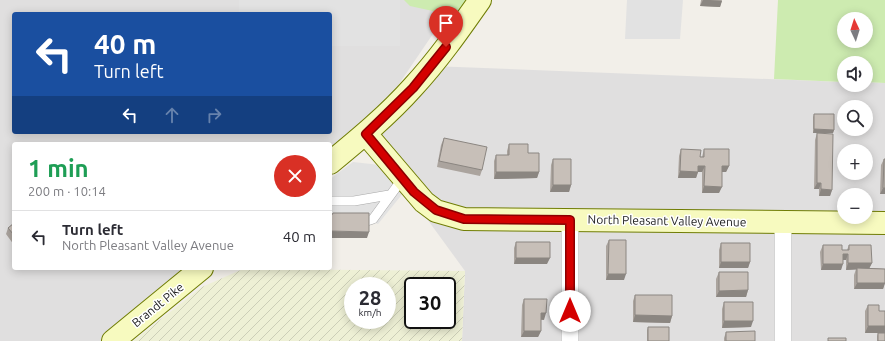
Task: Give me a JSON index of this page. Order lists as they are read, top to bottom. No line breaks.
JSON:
{"streets":{"street":["North Pleasant Valley Avenue","Brandt Pike"]},"north":"top","page":{"map_buttons":["+","−"],"turn":["40 m","Turn left"],"heading":["1 min","200 m · 10:14"],"list":[{"name":"Turn left","note":"North Pleasant Valley Avenue","value":"40 m"}],"speed":"28 km/h","limit":"30"}}
